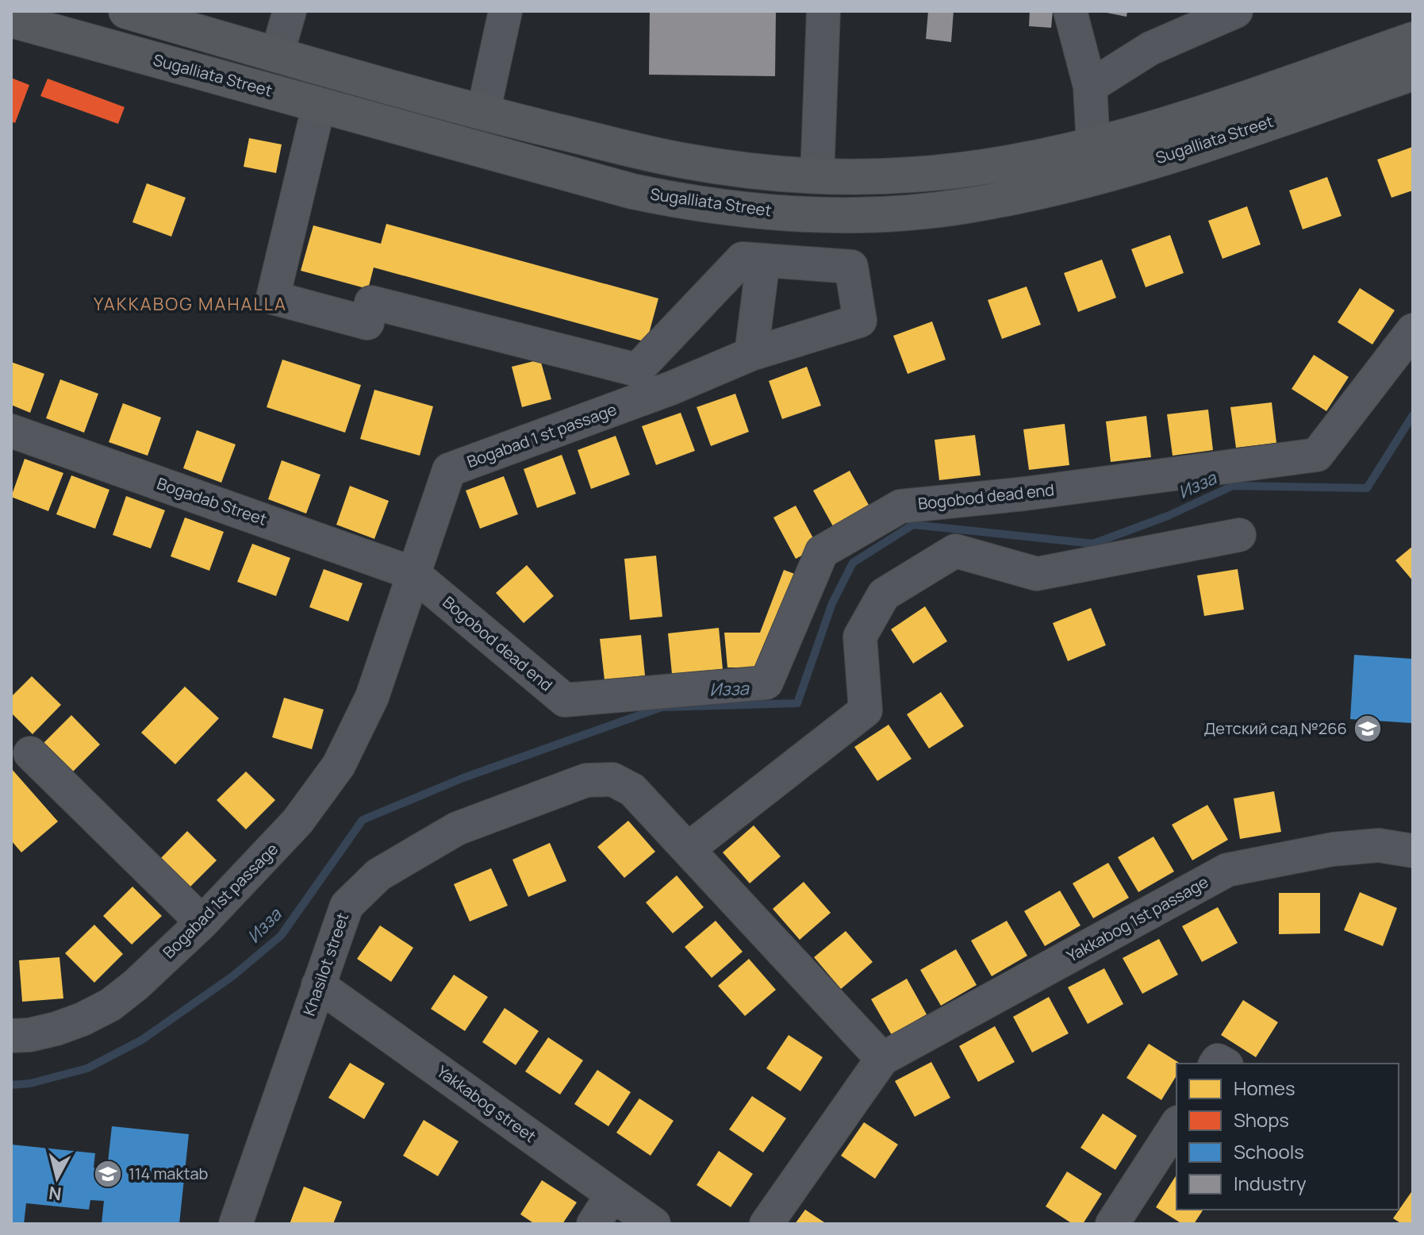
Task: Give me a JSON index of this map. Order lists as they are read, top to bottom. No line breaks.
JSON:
{"streets":{"main road":["Sugalliata Street"],"street":["Bogabad 1 st passage","Bogobod dead end","Bogadab Street","Bogabad 1st passage","Yakkabog 1st passage","Khasilot street","Yakkabog street"]},"crossings":[["Bogabad 1 st passage","Bogobod dead end"],["Bogabad 1 st passage","Bogadab Street"],["Bogabad 1 st passage","Bogabad 1st passage"],["Bogobod dead end","Bogadab Street"],["Khasilot street","Yakkabog street"]],"districts":["YAKKABOG MAHALLA"],"water":["Изза"],"places":{"school or university":["Детский сад №266","114 maktab"]},"legend":["Homes","Shops","Schools","Industry"],"north":"bottom"}
